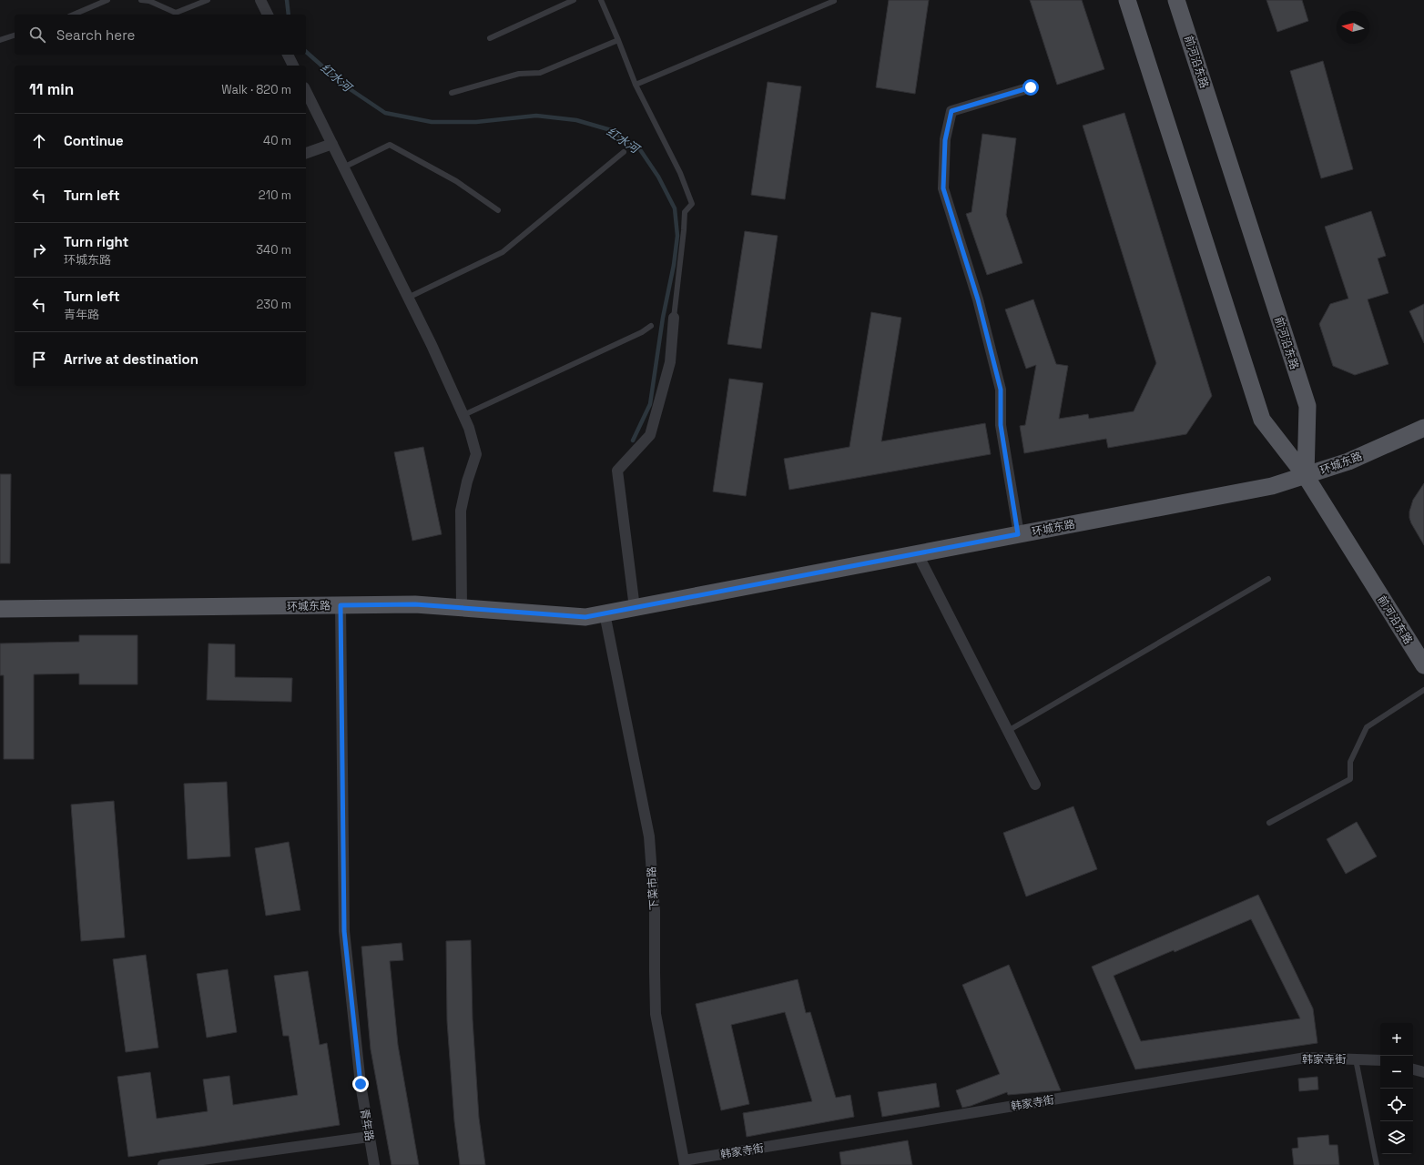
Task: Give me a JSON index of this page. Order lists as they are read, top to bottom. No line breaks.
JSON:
{"streets":{"main road":["前河沿东路","环城东路"],"street":["下菜市路","韩家寺街","青年路"]},"crossings":[["前河沿东路","环城东路"],["环城东路","下菜市路"],["环城东路","青年路"],["下菜市路","韩家寺街"]],"water":["红水河"],"north":"left","page":{"search":"Search here","heading":["11 min","Walk · 820 m"],"list":[["Continue","40 m"],["Turn left","210 m"],["Turn right","环城东路","340 m"],["Turn left","青年路","230 m"],"Arrive at destination"],"map_buttons":["+","−"]}}
